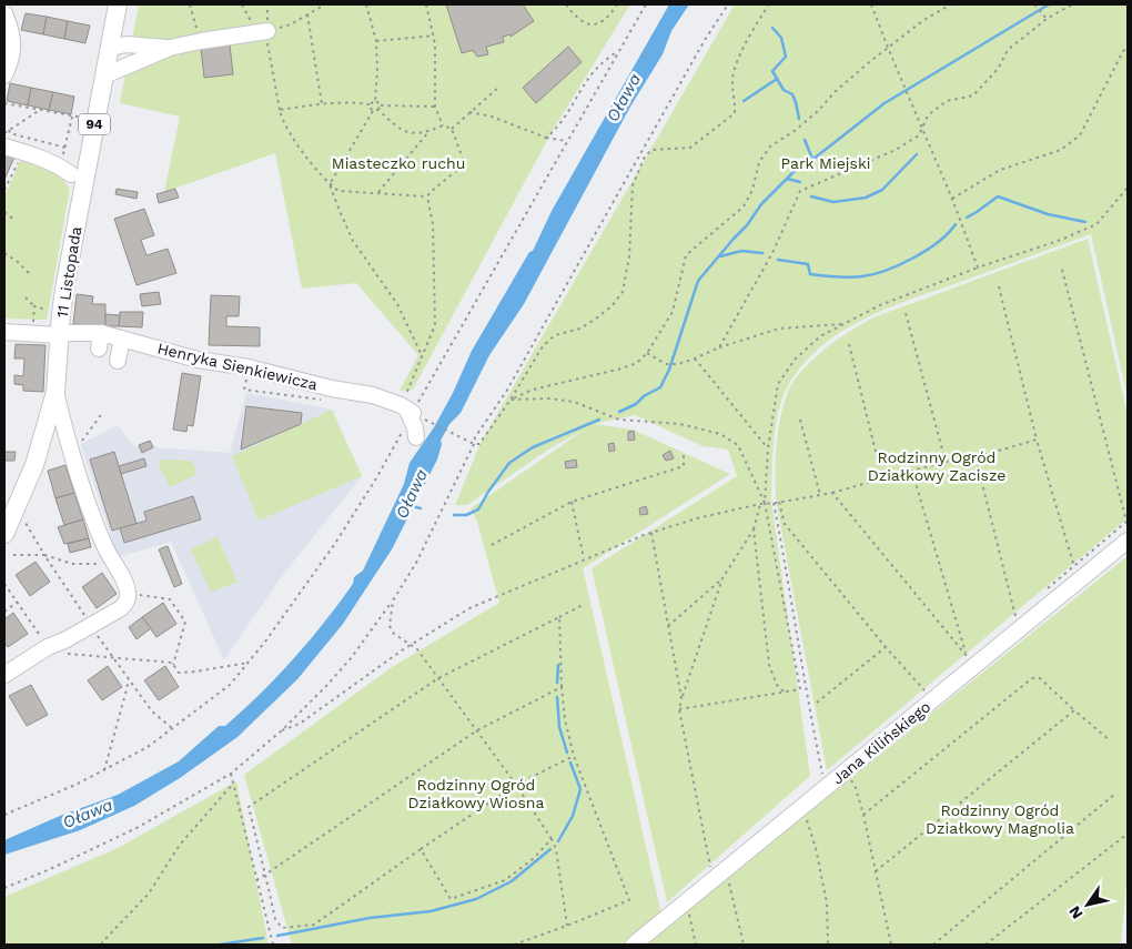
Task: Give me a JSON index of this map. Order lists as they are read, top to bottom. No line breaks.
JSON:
{"streets":{"main road":["94","11 Listopada"],"street":["Henryka Sienkiewicza","Jana Kilińskiego"]},"crossings":[["11 Listopada","Henryka Sienkiewicza"]],"water":["Oława"],"parks":["Miasteczko ruchu","Park Miejski","Rodzinny Ogród Działkowy Zacisze","Rodzinny Ogród Działkowy Wiosna","Rodzinny Ogród Działkowy Magnolia"],"north":"bottom left"}
